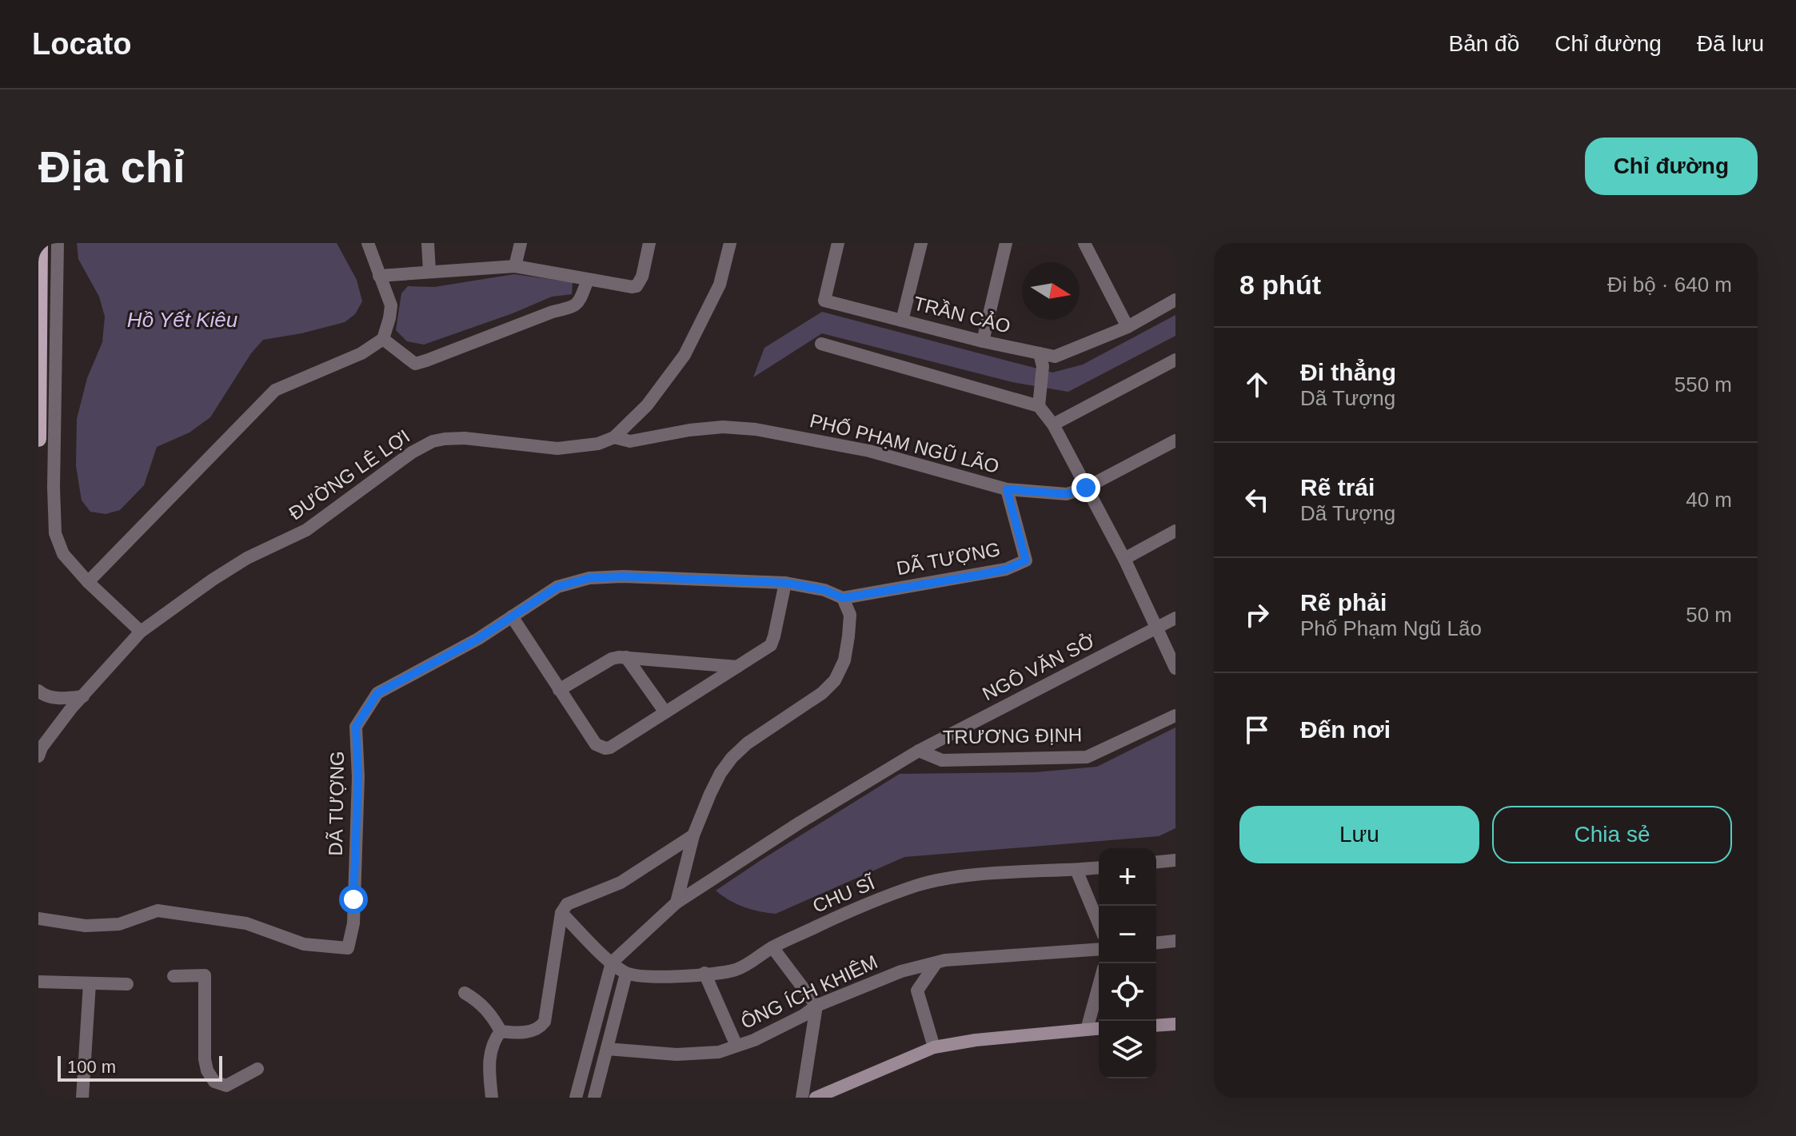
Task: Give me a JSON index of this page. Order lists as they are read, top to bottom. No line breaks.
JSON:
{"streets":{"street":["TRẦN CẢO","PHỐ PHẠM NGŨ LÃO","ĐƯỜNG LÊ LỢI","DÃ TƯỢNG","NGÔ VĂN SỞ","TRƯƠNG ĐỊNH","CHU SĨ","ÔNG ÍCH KHIÊM"]},"crossings":[["PHỐ PHẠM NGŨ LÃO","ĐƯỜNG LÊ LỢI"],["PHỐ PHẠM NGŨ LÃO","DÃ TƯỢNG"],["NGÔ VĂN SỞ","TRƯƠNG ĐỊNH"]],"water":["Hồ Yết Kiêu"],"scale_bar":"100 m","north":"right","page":{"header":"Locato","nav":["Bản đồ","Chỉ đường","Đã lưu"],"buttons":["Chỉ đường",["Lưu","Chia sẻ"]],"title":"Địa chỉ","heading":["8 phút","Đi bộ · 640 m"],"list":[["Đi thẳng","Dã Tượng","550 m"],["Rẽ trái","Dã Tượng","40 m"],["Rẽ phải","Phố Phạm Ngũ Lão","50 m"],"Đến nơi"],"map_buttons":["+","−"],"scale":"100 m"}}
